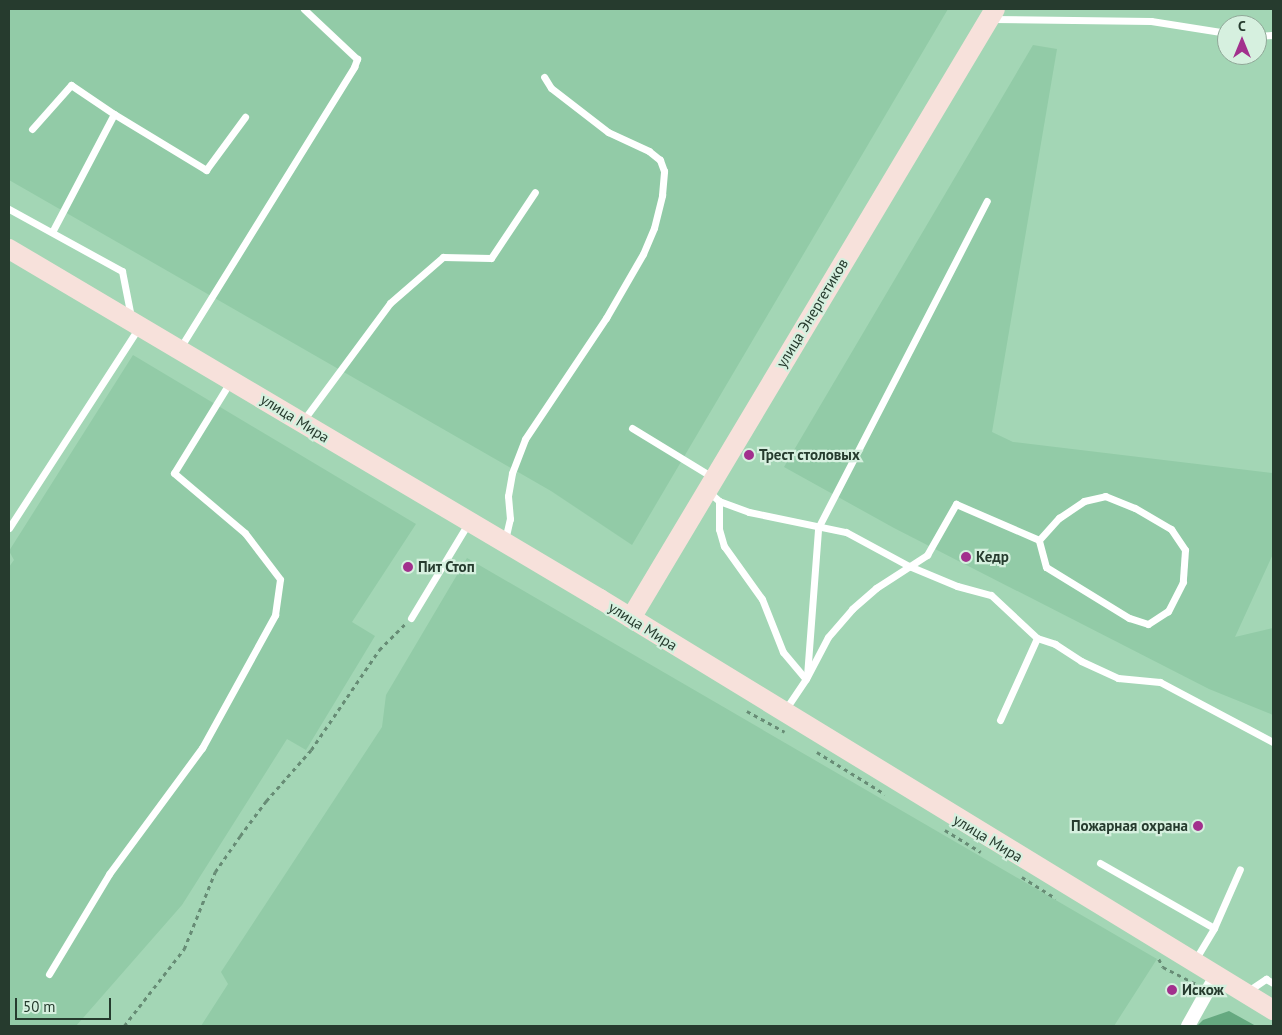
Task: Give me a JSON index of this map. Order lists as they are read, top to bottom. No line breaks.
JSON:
{"streets":{"main road":["улица Энергетиков","улица Мира"]},"crossings":[["улица Энергетиков","улица Мира"]],"places":["Трест столовых","Кедр","Пит Стоп","Пожарная охрана","Искож"],"scale_bar":"50 m","north":"top"}
